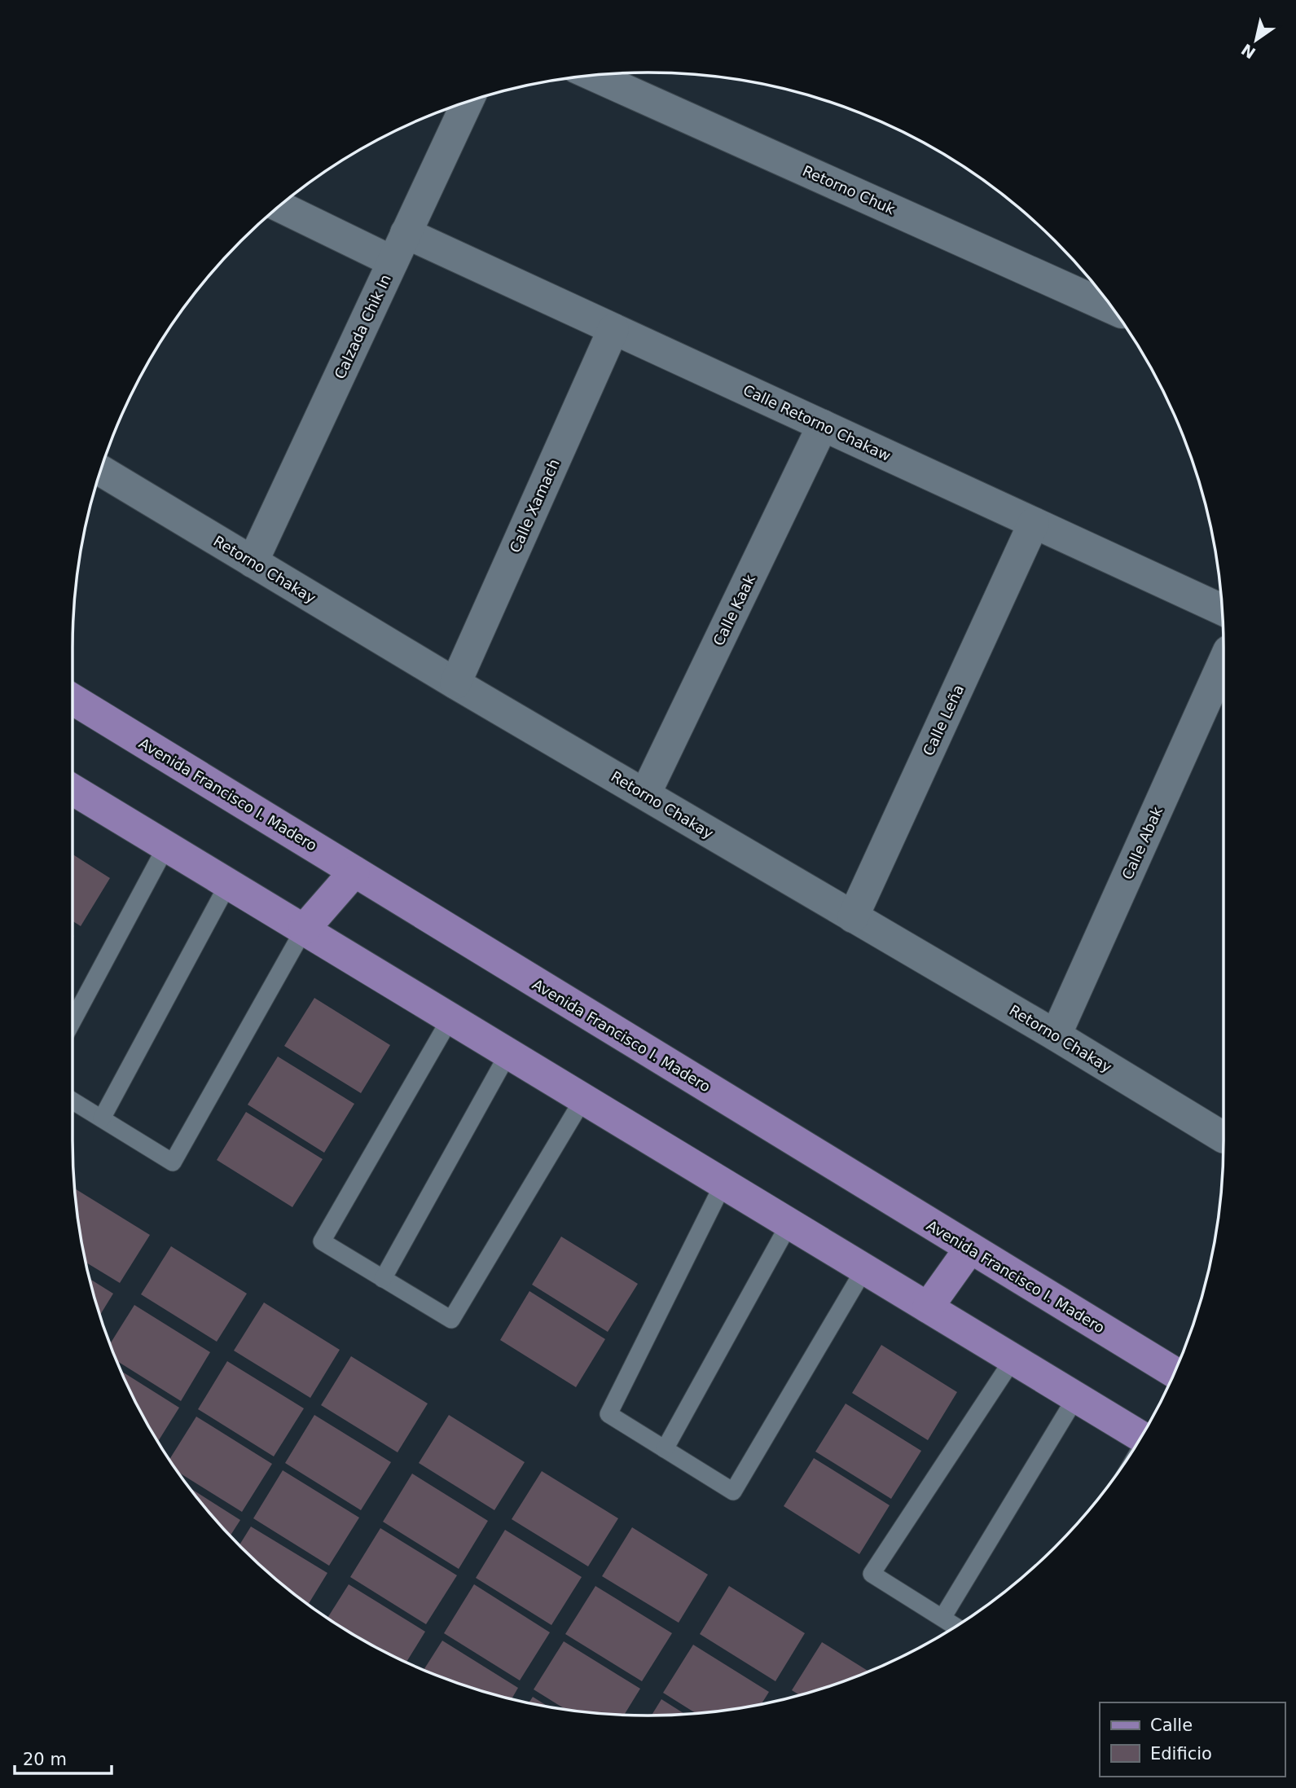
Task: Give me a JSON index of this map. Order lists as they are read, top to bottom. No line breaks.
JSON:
{"streets":{"main road":["Avenida Francisco I. Madero"],"street":["Retorno Chuk","Calzada Chik In","Calle Retorno Chakaw","Calle Xamach","Retorno Chakay","Calle Kaak","Calle Leña","Calle Abak"]},"crossings":[["Calzada Chik In","Calle Retorno Chakaw"],["Calzada Chik In","Retorno Chakay"],["Calle Retorno Chakaw","Calle Xamach"],["Calle Retorno Chakaw","Calle Kaak"],["Calle Retorno Chakaw","Calle Leña"],["Calle Xamach","Retorno Chakay"],["Retorno Chakay","Calle Kaak"],["Retorno Chakay","Calle Leña"],["Retorno Chakay","Calle Abak"]],"legend":["Calle","Edificio"],"scale_bar":"20 m","north":"bottom left"}
